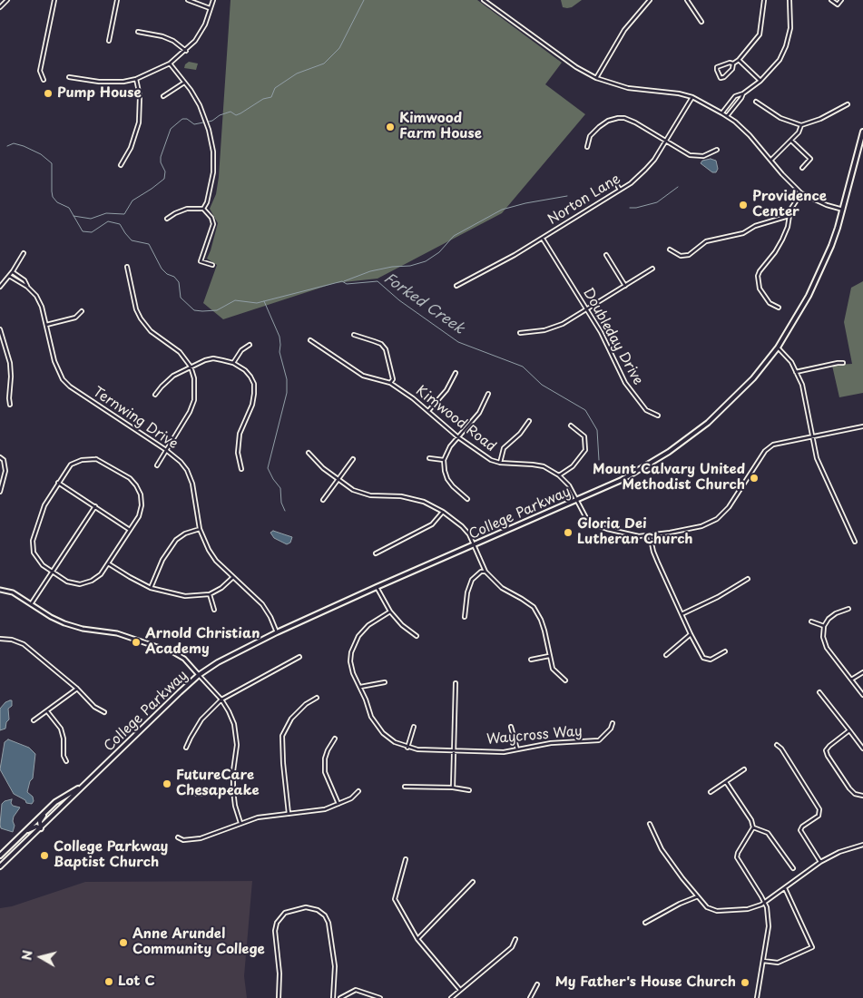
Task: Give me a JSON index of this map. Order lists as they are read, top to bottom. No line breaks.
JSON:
{"streets":{"main road":["College Parkway"],"street":["Norton Lane","Doubleday Drive","Ternwing Drive","Kimwood Road","Waycross Way"]},"crossings":[["Norton Lane","Doubleday Drive"],["Ternwing Drive","College Parkway"],["Kimwood Road","College Parkway"]],"water":["Forked Creek"],"places":["Pump House","Kimwood Farm House","Providence Center","Mount Calvary United Methodist Church","Gloria Dei Lutheran Church","Arnold Christian Academy","FutureCare Chesapeake","College Parkway Baptist Church","Anne Arundel Community College","Lot C","My Father's House Church"],"north":"left"}
